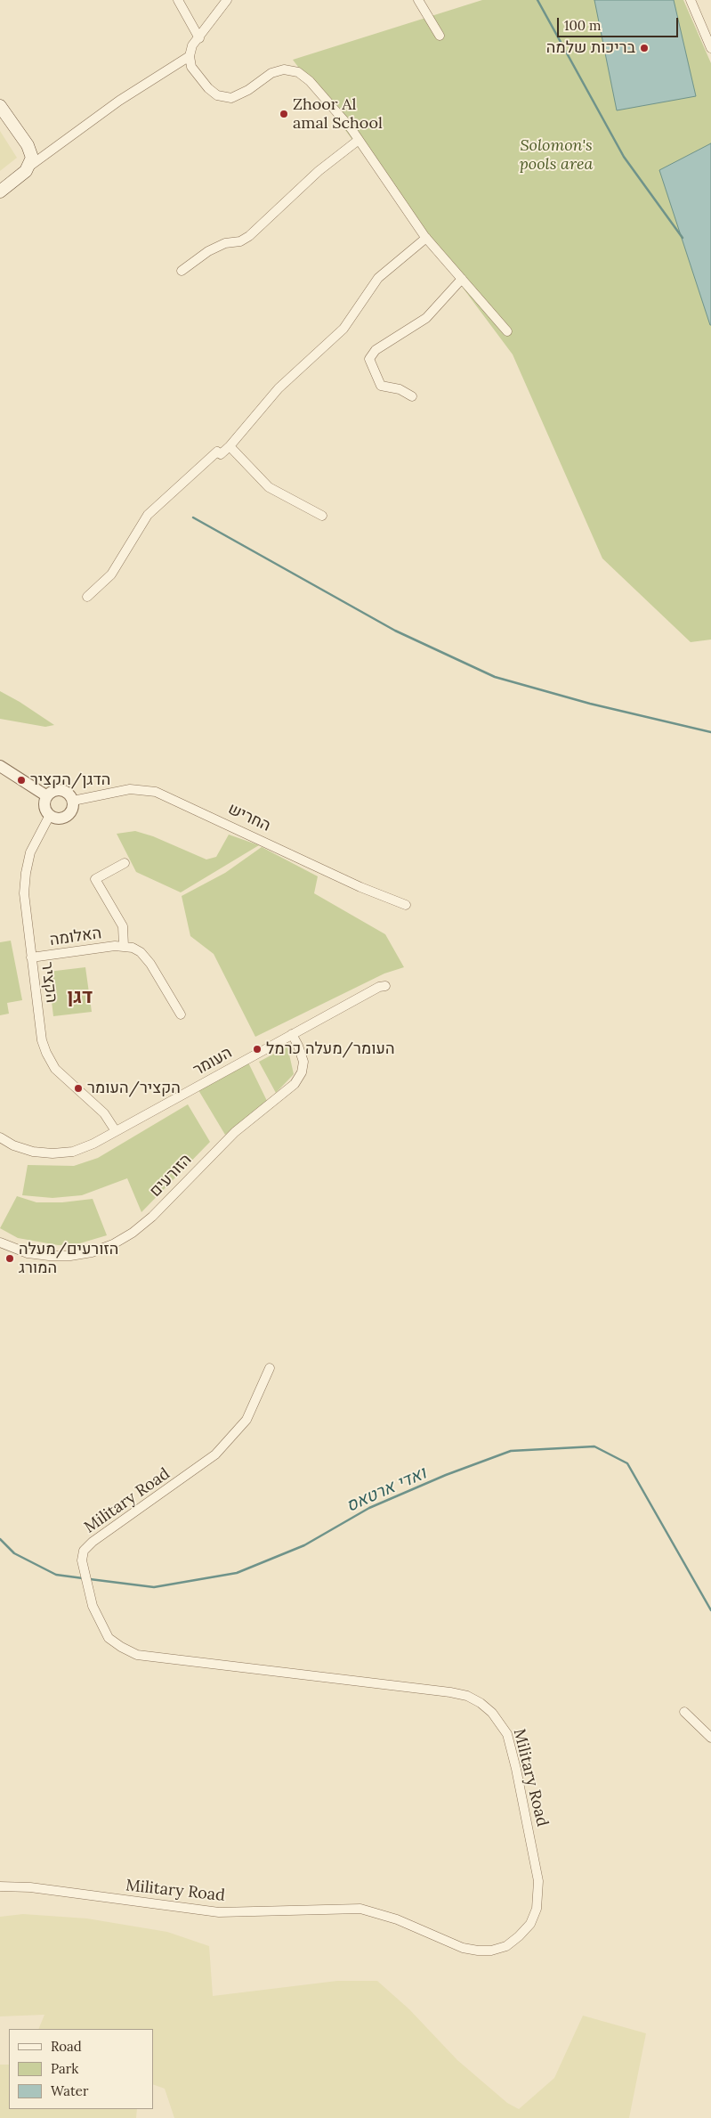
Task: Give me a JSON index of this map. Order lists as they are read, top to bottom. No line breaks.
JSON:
{"streets":{"street":["החריש","האלומה","הקציר","העומר","הזורעים","Military Road"]},"crossings":[["החריש","הקציר"],["האלומה","הקציר"],["הקציר","העומר"],["העומר","הזורעים"]],"districts":["דגן"],"water":["ואדי ארטאס"],"parks":["Solomon's pools area"],"places":["בריכות שלמה","Zhoor Al amal School","הדגן/הקציר","העומר/מעלה כרמל","הקציר/העומר","הזורעים/מעלה המורג"],"legend":["Road","Park","Water"],"scale_bar":"100 m"}
